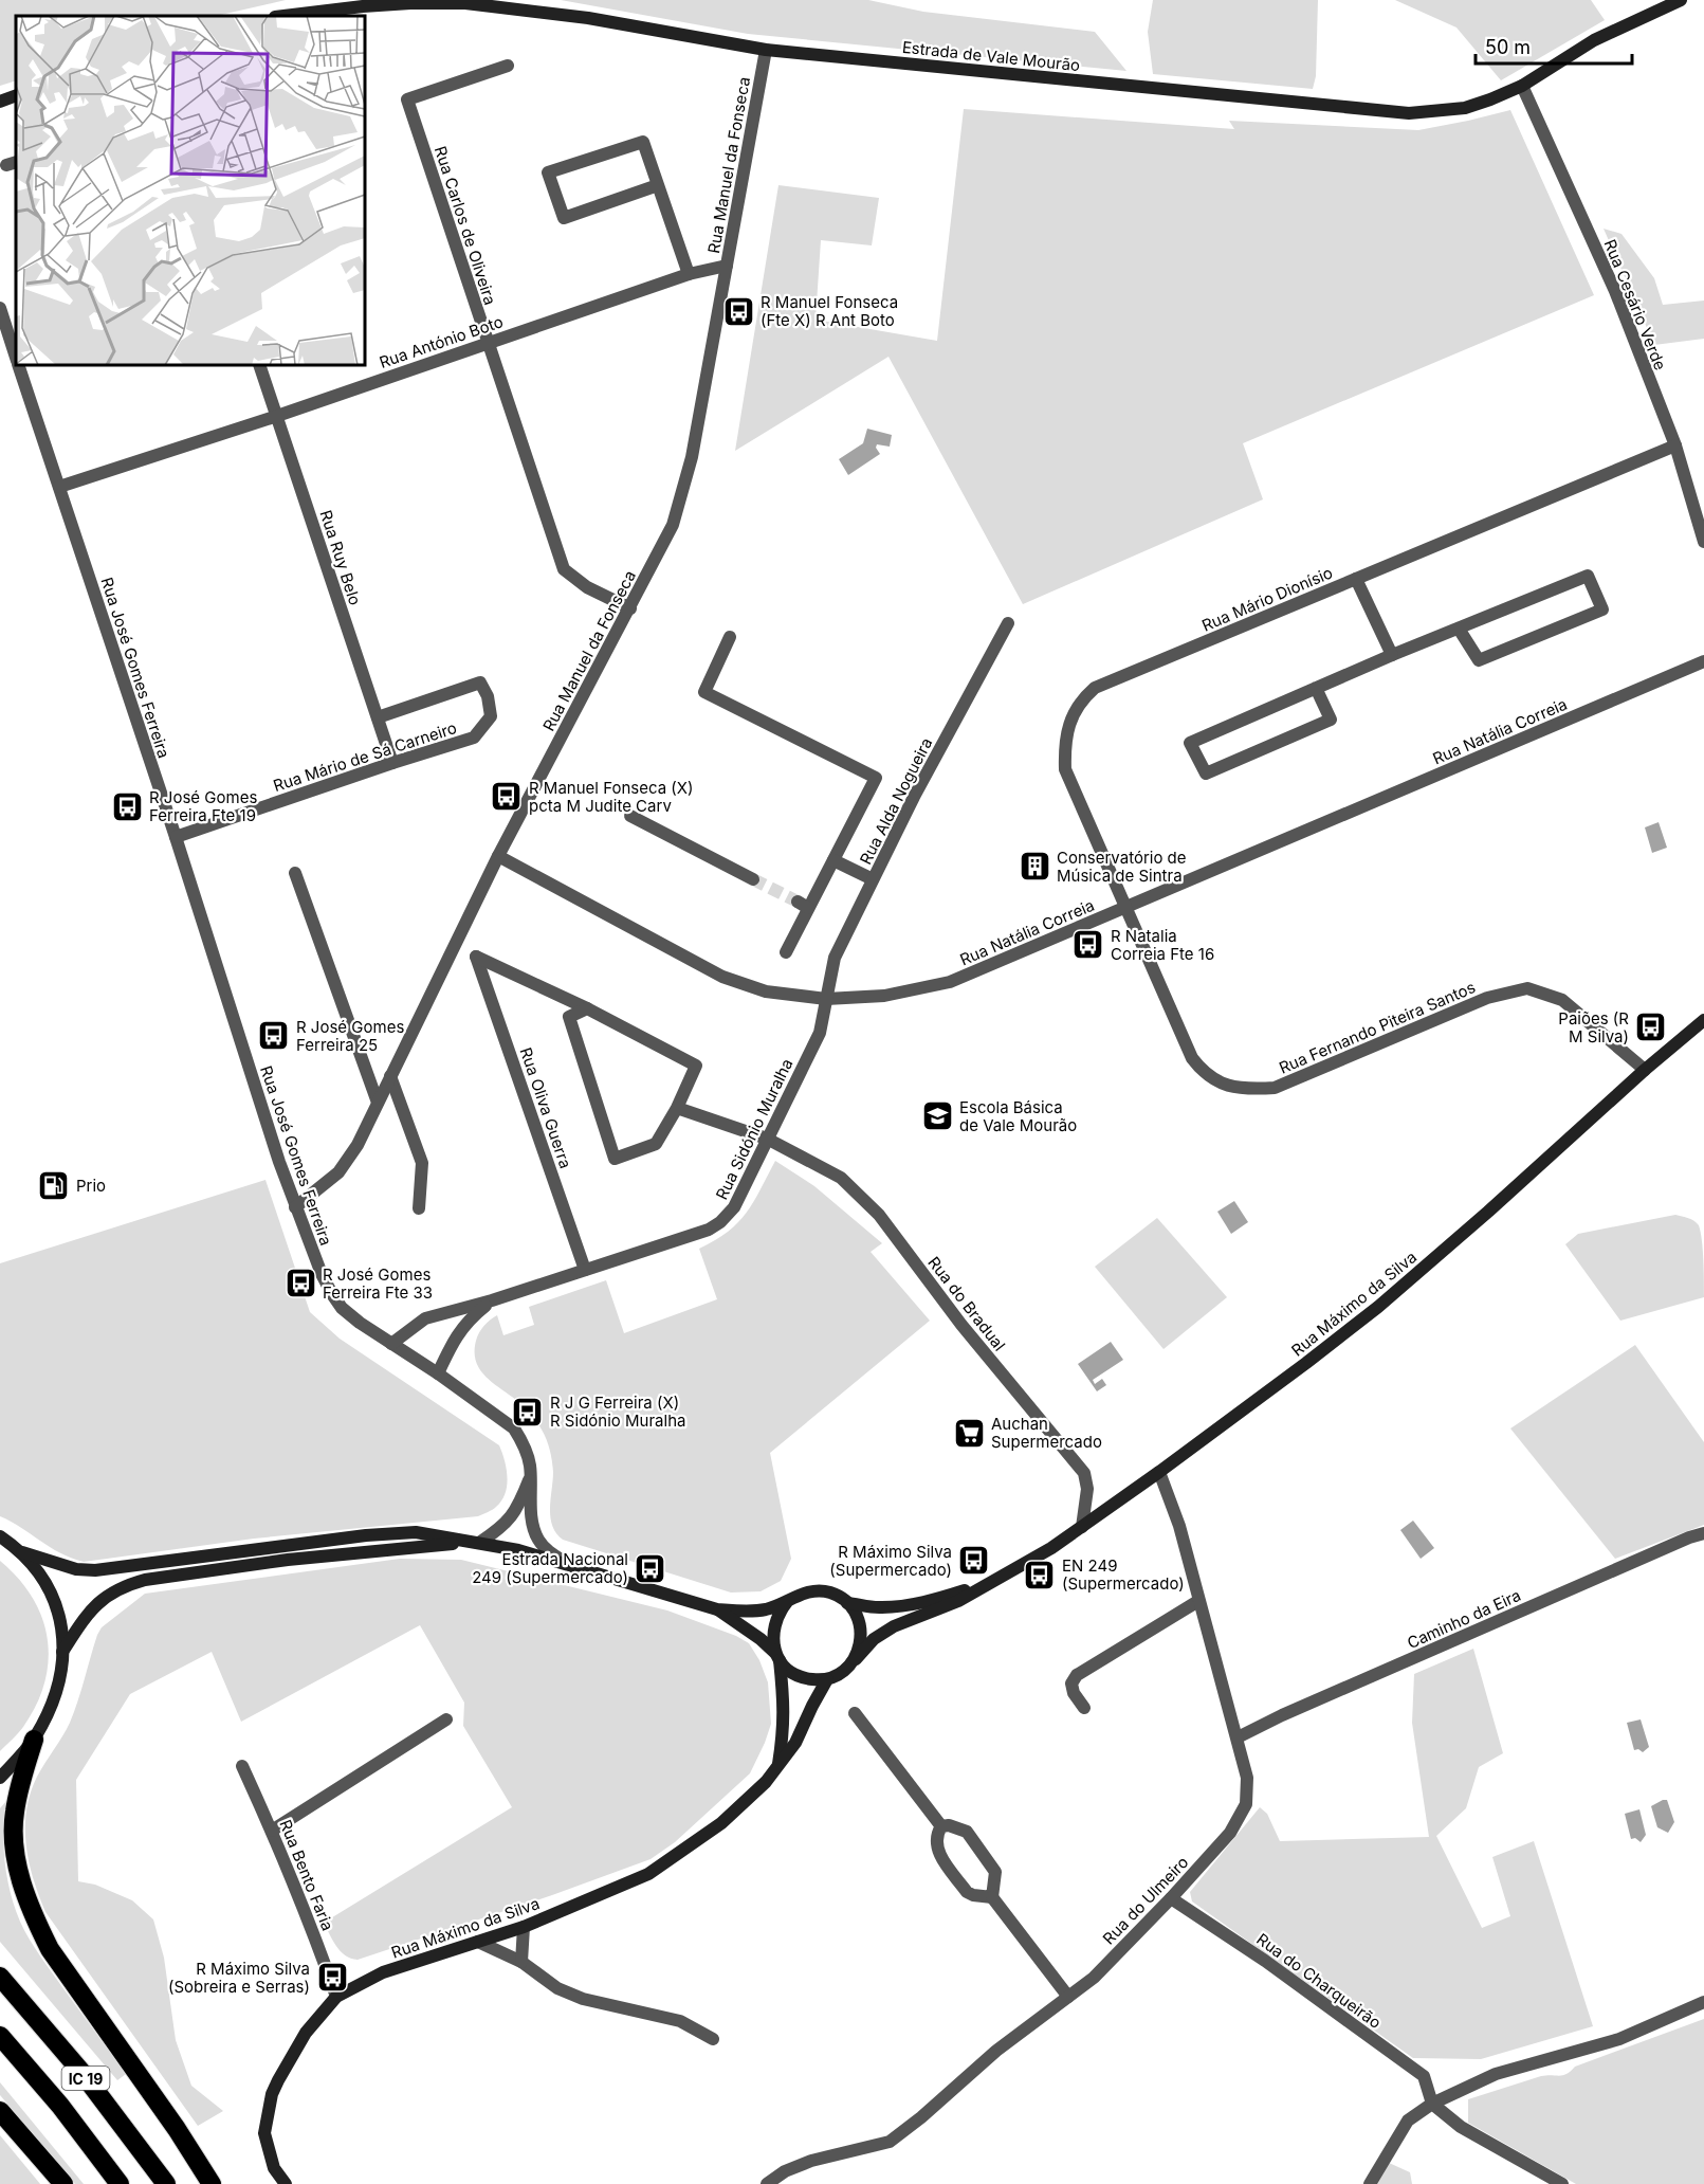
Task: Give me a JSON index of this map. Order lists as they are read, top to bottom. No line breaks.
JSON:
{"streets":{"highway":["IC 19"],"street":["Estrada de Vale Mourão","Rua Manuel da Fonseca","Rua Carlos de Oliveira","Rua Cesário Verde","Rua António Boto","Rua Ruy Belo","Rua Mário Dionísio","Rua José Gomes Ferreira","Rua Natália Correia","Rua Mário de Sá Carneiro","Rua Alda Nogueira","Rua Fernando Piteira Santos","Rua Oliva Guerra","Rua Sidónio Muralha","Rua do Bradual","Rua Máximo da Silva","Caminho da Eira","Rua Bento Faria","Rua do Ulmeiro","Rua do Charqueirão"]},"crossings":[["Estrada de Vale Mourão","Rua Manuel da Fonseca"],["Estrada de Vale Mourão","Rua Cesário Verde"],["Rua Manuel da Fonseca","Rua Carlos de Oliveira"],["Rua Manuel da Fonseca","Rua António Boto"],["Rua Manuel da Fonseca","Rua José Gomes Ferreira"],["Rua Manuel da Fonseca","Rua Natália Correia"],["Rua Carlos de Oliveira","Rua António Boto"],["Rua Cesário Verde","Rua Mário Dionísio"],["Rua António Boto","Rua Ruy Belo"],["Rua António Boto","Rua José Gomes Ferreira"],["Rua Ruy Belo","Rua Mário de Sá Carneiro"],["Rua Mário Dionísio","Rua Natália Correia"],["Rua Mário Dionísio","Rua Fernando Piteira Santos"],["Rua José Gomes Ferreira","Rua Mário de Sá Carneiro"],["Rua José Gomes Ferreira","Rua Sidónio Muralha"],["Rua Natália Correia","Rua Alda Nogueira"],["Rua Natália Correia","Rua Fernando Piteira Santos"],["Rua Natália Correia","Rua Sidónio Muralha"],["Rua Alda Nogueira","Rua Sidónio Muralha"],["Rua Fernando Piteira Santos","Rua Máximo da Silva"],["Rua Oliva Guerra","Rua Sidónio Muralha"],["Rua Sidónio Muralha","Rua do Bradual"],["Rua do Bradual","Rua Máximo da Silva"],["Rua Máximo da Silva","Rua Bento Faria"],["Rua Máximo da Silva","Rua do Ulmeiro"],["Caminho da Eira","Rua do Ulmeiro"],["Rua do Ulmeiro","Rua do Charqueirão"]],"places":{"bus stop":["R Manuel Fonseca (Fte X) R Ant Boto","R Manuel Fonseca (X) pcta M Judite Carv","R José Gomes Ferreira Fte 19","R Natalia Correia Fte 16","Paiões (R M Silva)","R José Gomes Ferreira 25","R José Gomes Ferreira Fte 33","R J G Ferreira (X) R Sidónio Muralha","R Máximo Silva (Supermercado)","Estrada Nacional 249 (Supermercado)","EN 249 (Supermercado)","R Máximo Silva (Sobreira e Serras)"],"building":["Conservatório de Música de Sintra"],"school or university":["Escola Básica de Vale Mourão"],"fuel station":["Prio"],"supermarket":["Auchan Supermercado"]},"scale_bar":"50 m"}
